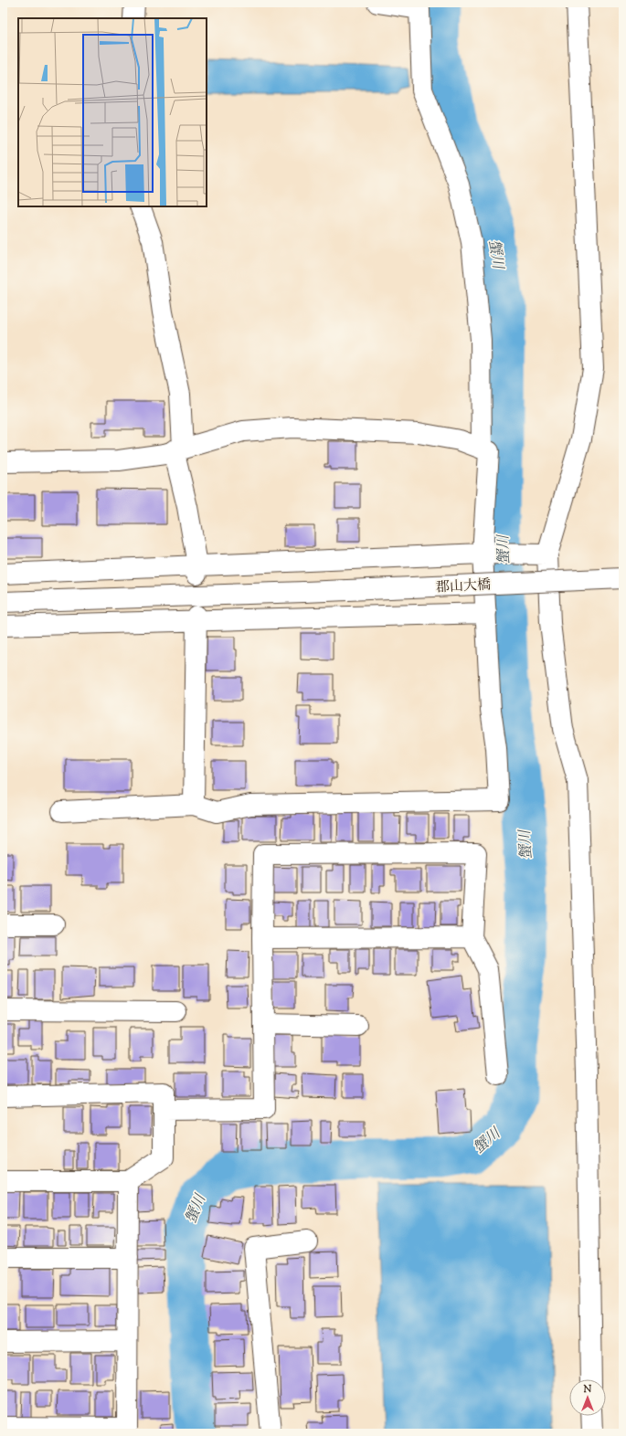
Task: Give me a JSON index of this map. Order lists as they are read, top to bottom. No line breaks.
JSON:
{"streets":{"street":["郡山大橋"]},"water":["蟹川"],"north":"top"}
